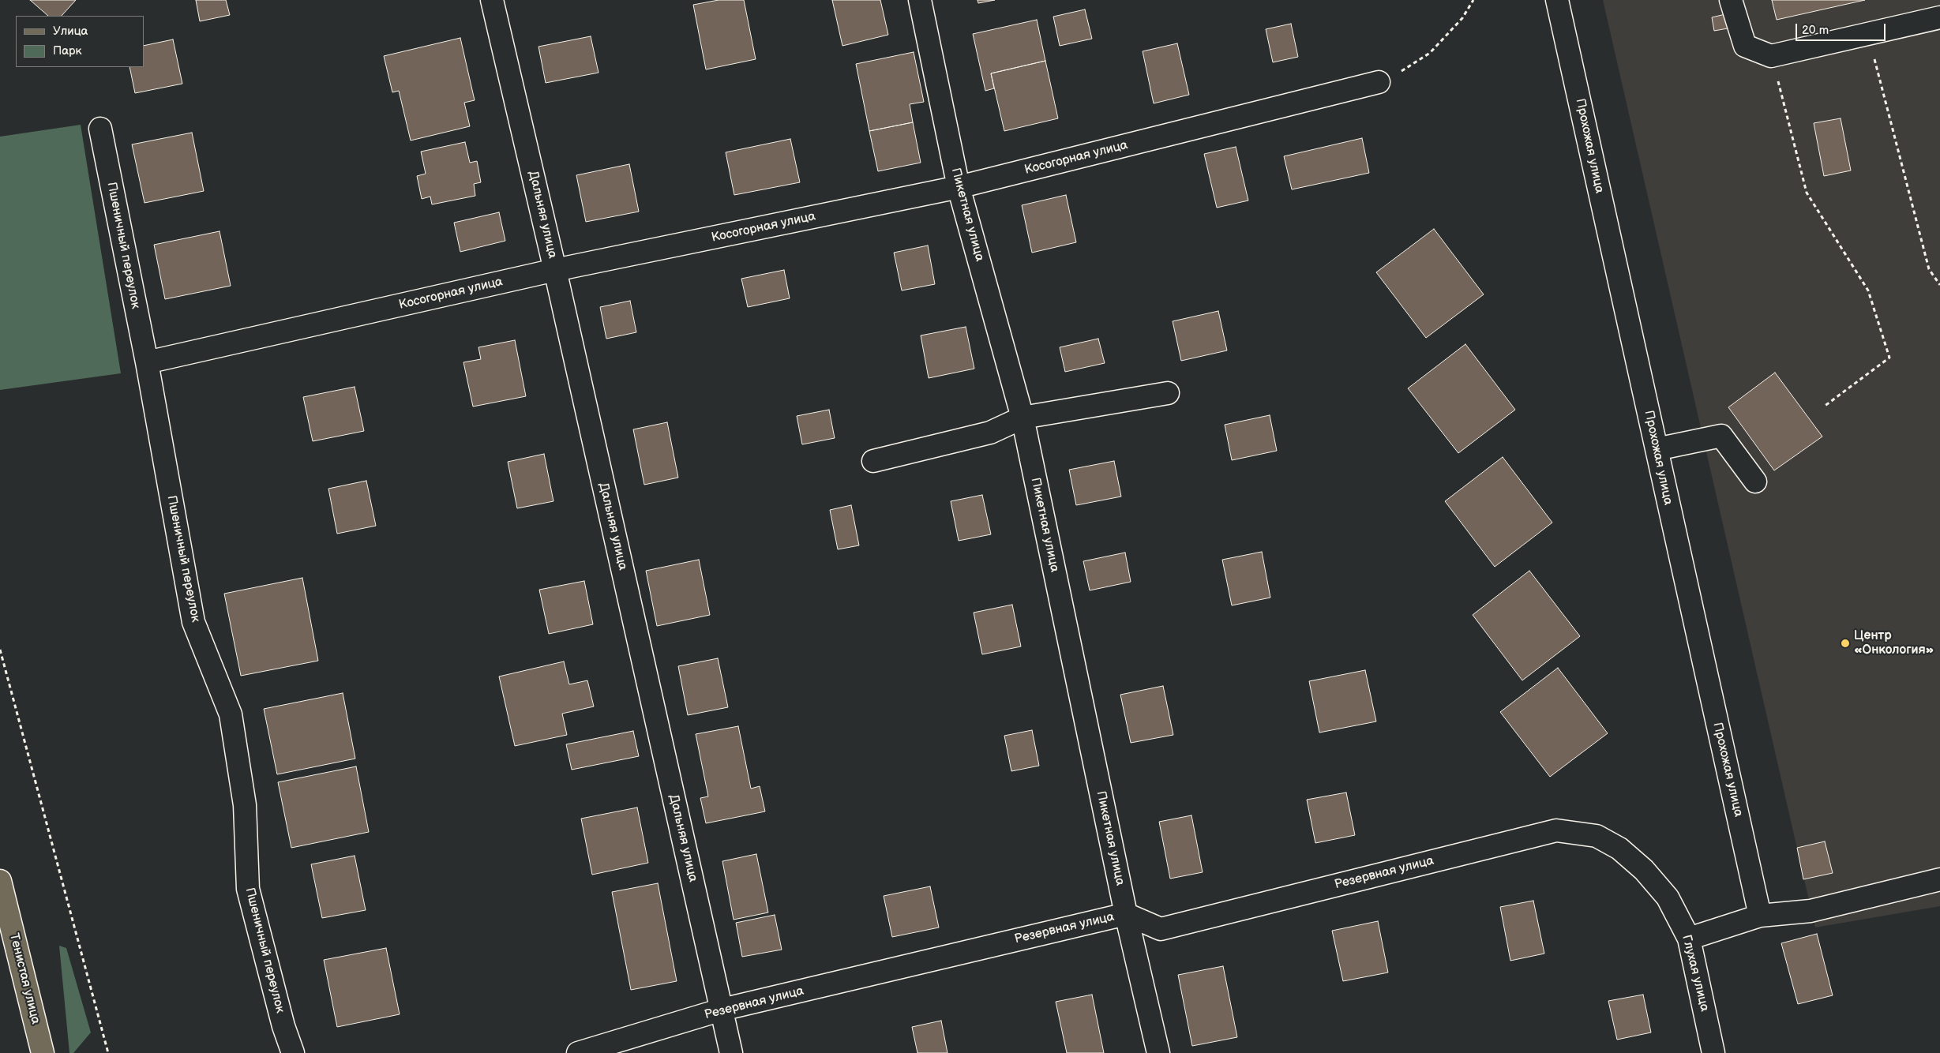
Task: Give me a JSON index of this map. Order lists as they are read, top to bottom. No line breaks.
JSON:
{"streets":{"main road":["Тенистая улица"],"street":["Прохожая улица","Косогорная улица","Дальняя улица","Пикетная улица","Пшеничный переулок","Резервная улица","Глухая улица"]},"crossings":[["Косогорная улица","Дальняя улица"],["Косогорная улица","Пикетная улица"],["Косогорная улица","Пшеничный переулок"],["Дальняя улица","Резервная улица"],["Пикетная улица","Резервная улица"],["Резервная улица","Глухая улица"]],"places":["Центр «Онкология»"],"legend":["Улица","Парк"],"scale_bar":"20 m"}
